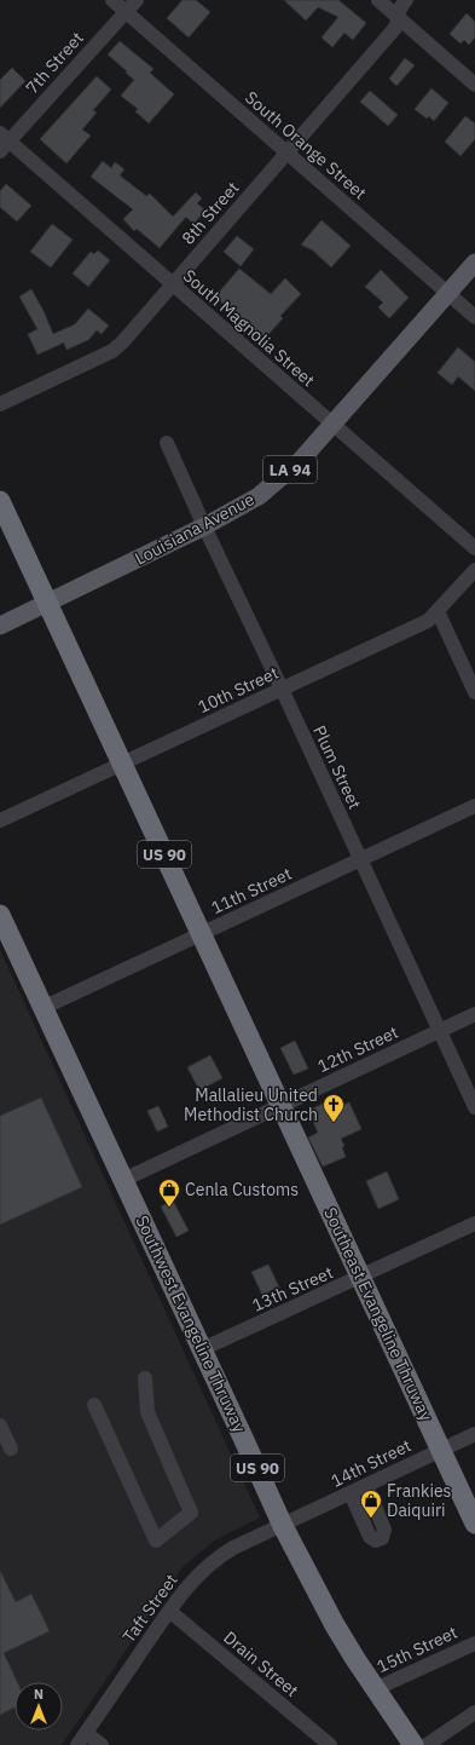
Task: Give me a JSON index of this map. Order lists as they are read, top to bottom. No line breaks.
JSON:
{"streets":{"highway":["US 90","Southeast Evangeline Thruway","Southwest Evangeline Thruway"],"main road":["LA 94","Louisiana Avenue"],"street":["7th Street","South Orange Street","8th Street","South Magnolia Street","10th Street","Plum Street","11th Street","12th Street","13th Street","14th Street","Taft Street","15th Street","Drain Street"]},"crossings":[["7th Street","South Orange Street"],["7th Street","South Magnolia Street"],["South Orange Street","8th Street"],["South Orange Street","Louisiana Avenue"],["8th Street","South Magnolia Street"],["South Magnolia Street","Louisiana Avenue"],["Louisiana Avenue","Plum Street"],["Louisiana Avenue","US 90"],["10th Street","Plum Street"],["10th Street","US 90"],["Plum Street","11th Street"],["Plum Street","12th Street"],["US 90","11th Street"],["US 90","12th Street"],["US 90","Southeast Evangeline Thruway"],["US 90","Southwest Evangeline Thruway"],["12th Street","Southeast Evangeline Thruway"],["12th Street","Southwest Evangeline Thruway"],["13th Street","Southeast Evangeline Thruway"],["13th Street","Southwest Evangeline Thruway"],["Southeast Evangeline Thruway","14th Street"],["Southwest Evangeline Thruway","14th Street"],["Southwest Evangeline Thruway","Taft Street"],["Southwest Evangeline Thruway","15th Street"],["14th Street","Taft Street"],["Taft Street","Drain Street"]],"places":{"church":["Mallalieu United Methodist Church"],"shop":["Cenla Customs","Frankies Daiquiri"]},"north":"top"}
